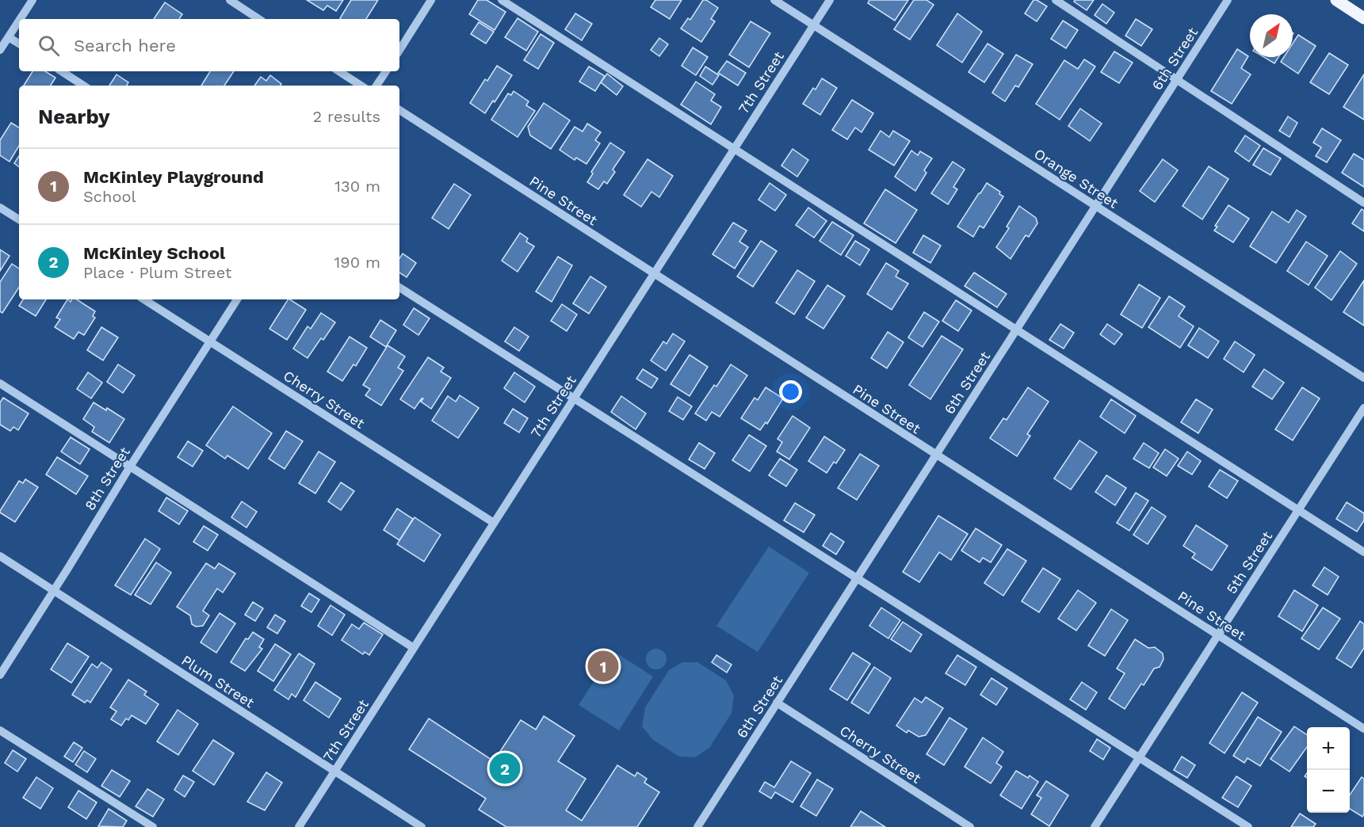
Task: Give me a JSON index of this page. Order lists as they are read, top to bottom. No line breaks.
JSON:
{"streets":{"street":["6th Street","7th Street","Orange Street","Pine Street","Cherry Street","8th Street","5th Street","Plum Street"]},"crossings":[["6th Street","Orange Street"],["6th Street","Pine Street"],["6th Street","Cherry Street"],["7th Street","Orange Street"],["7th Street","Pine Street"],["7th Street","Cherry Street"],["7th Street","Plum Street"],["Pine Street","5th Street"],["Cherry Street","8th Street"],["8th Street","Plum Street"]],"north":"top right","page":{"search":"Search here","heading":["Nearby","2 results"],"list":[{"mark":"1","name":"McKinley Playground","note":"School","value":"130 m"},{"mark":"2","name":"McKinley School","note":"Place · Plum Street","value":"190 m"}],"pins":["1","2"],"map_buttons":["+","−"]}}
